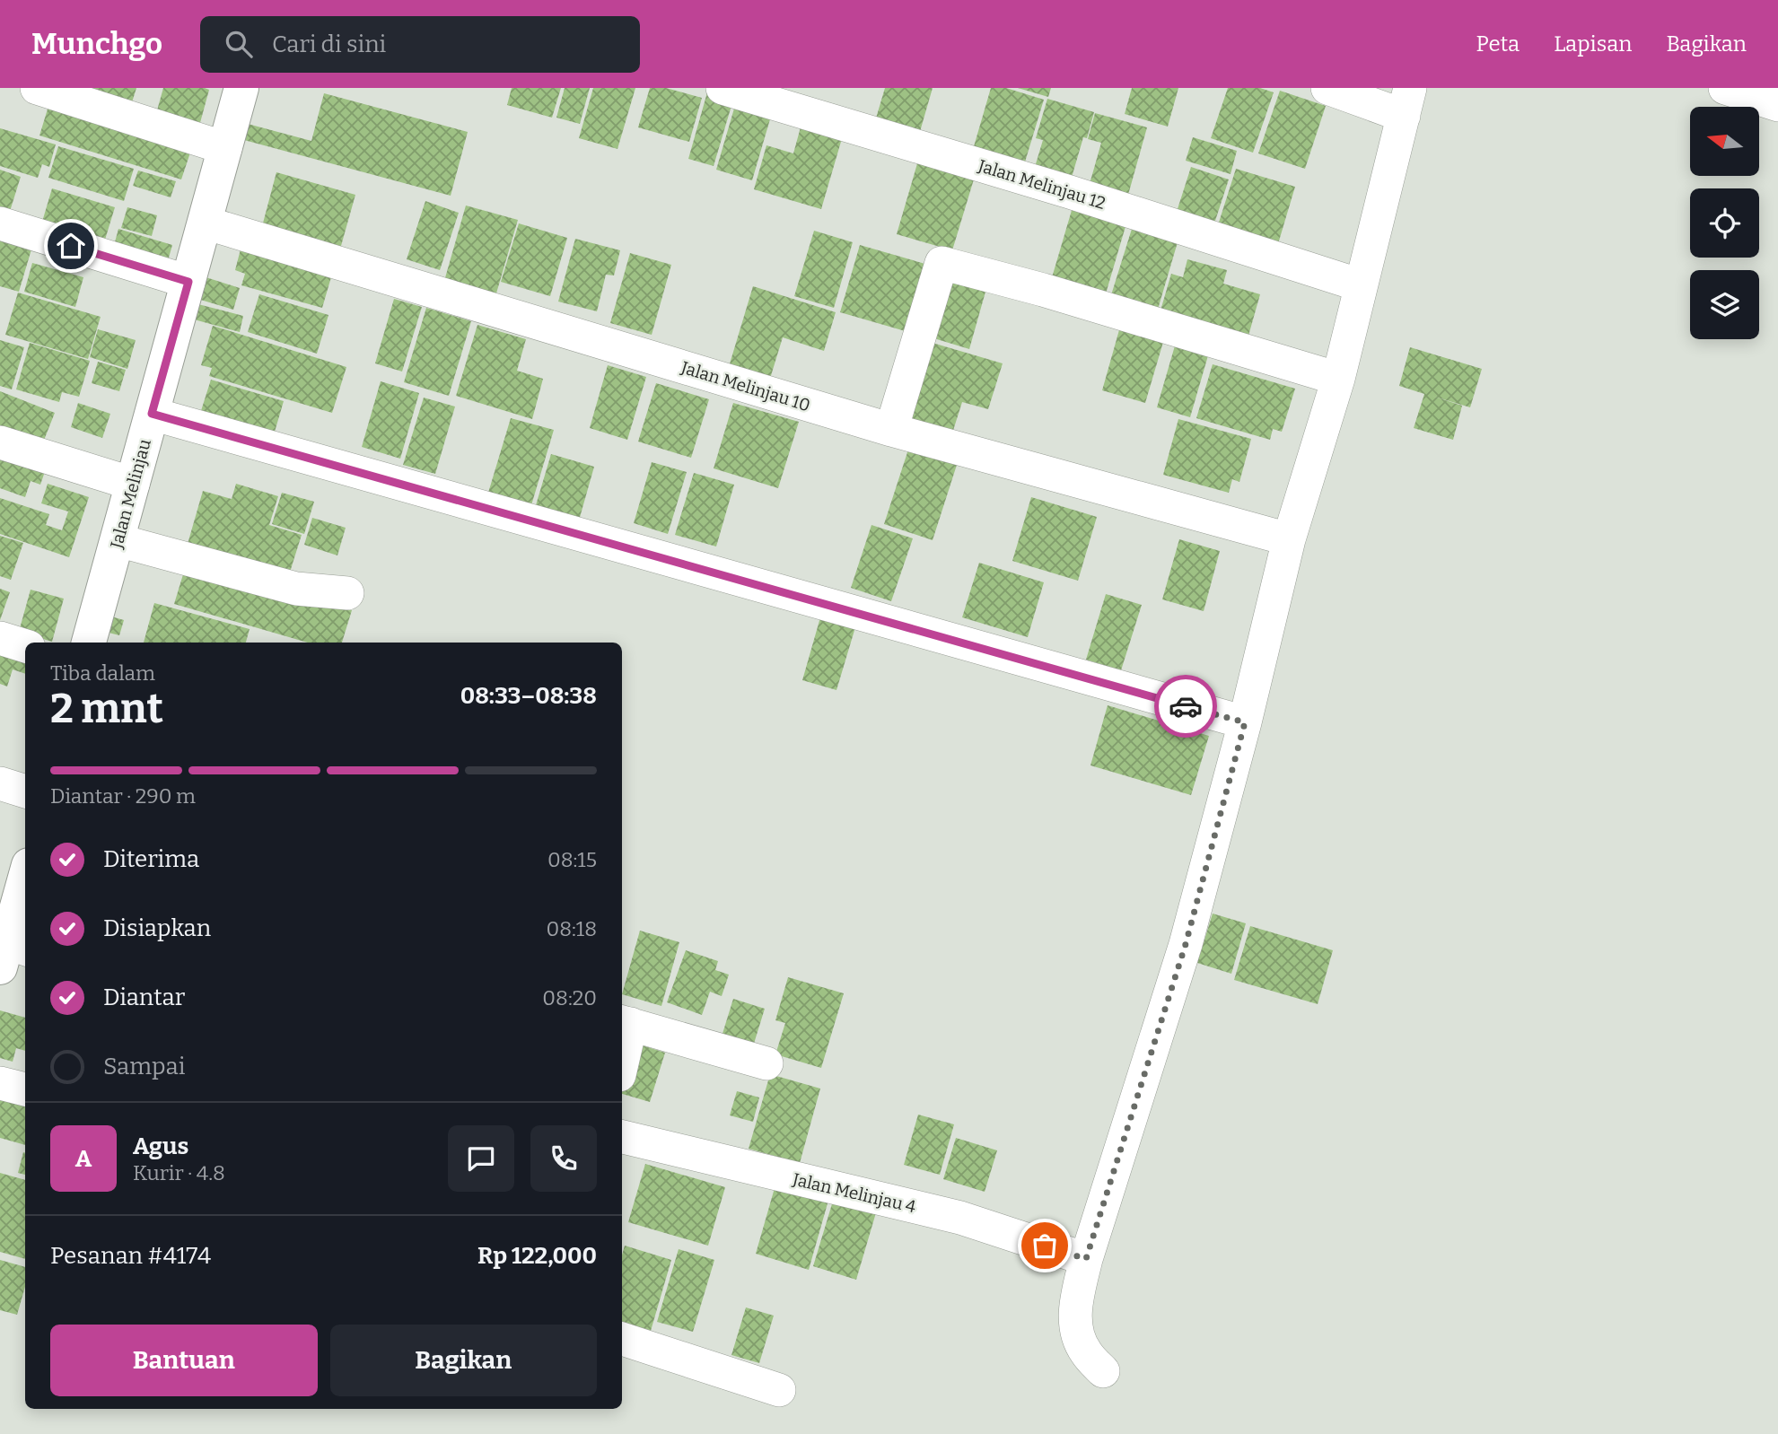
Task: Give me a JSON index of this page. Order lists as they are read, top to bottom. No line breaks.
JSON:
{"streets":{"street":["Jalan Melinjau 12","Jalan Melinjau 10","Jalan Melinjau","Jalan Melinjau 4"]},"crossings":[["Jalan Melinjau 10","Jalan Melinjau"]],"north":"left","page":{"header":"Munchgo","search":"Cari di sini","nav":["Peta","Lapisan","Bagikan"],"heading":["2 mnt","Tiba dalam","08:33–08:38"],"panel":["Agus","Kurir · 4.8","Pesanan #4174","Rp 122,000"],"bar":"Diantar · 290 m","list":[["Diterima","08:15"],["Disiapkan","08:18"],["Diantar","08:20"],"Sampai"],"round":"A","buttons":["Bantuan","Bagikan"]}}
